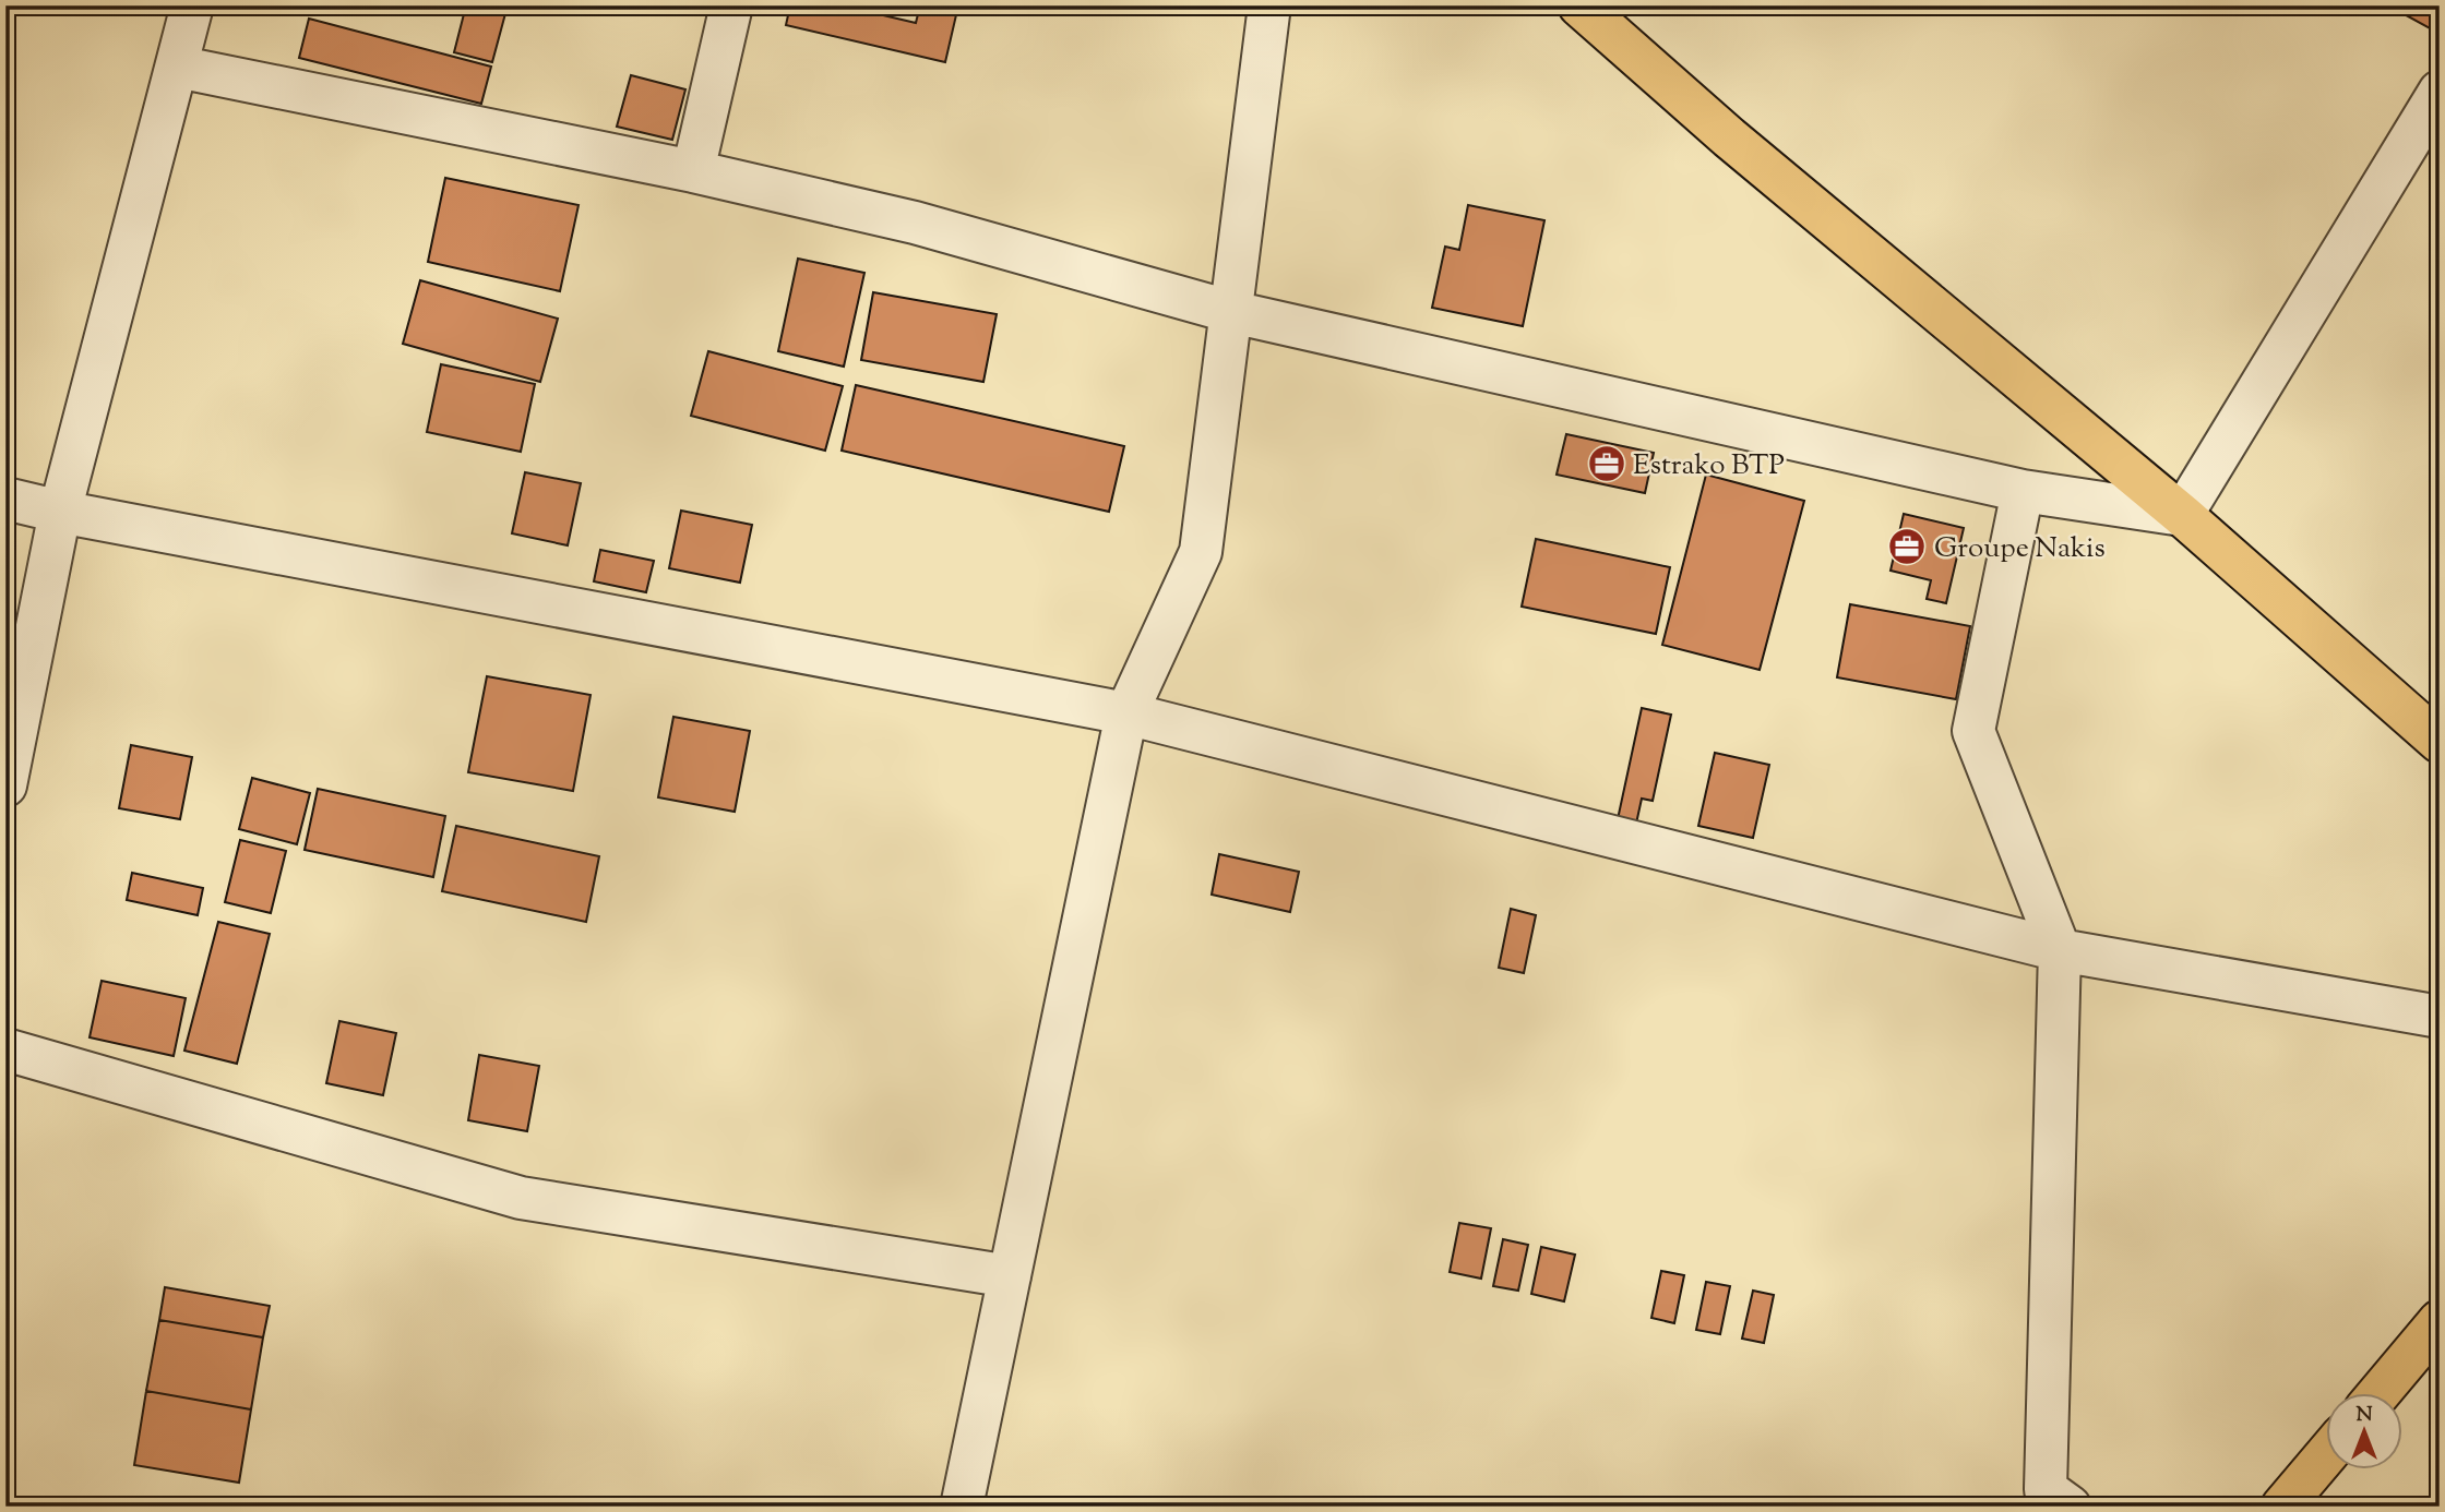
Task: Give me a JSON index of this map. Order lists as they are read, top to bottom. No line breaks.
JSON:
{"places":{"office":["Estrako BTP","Groupe Nakis"]},"north":"top"}
